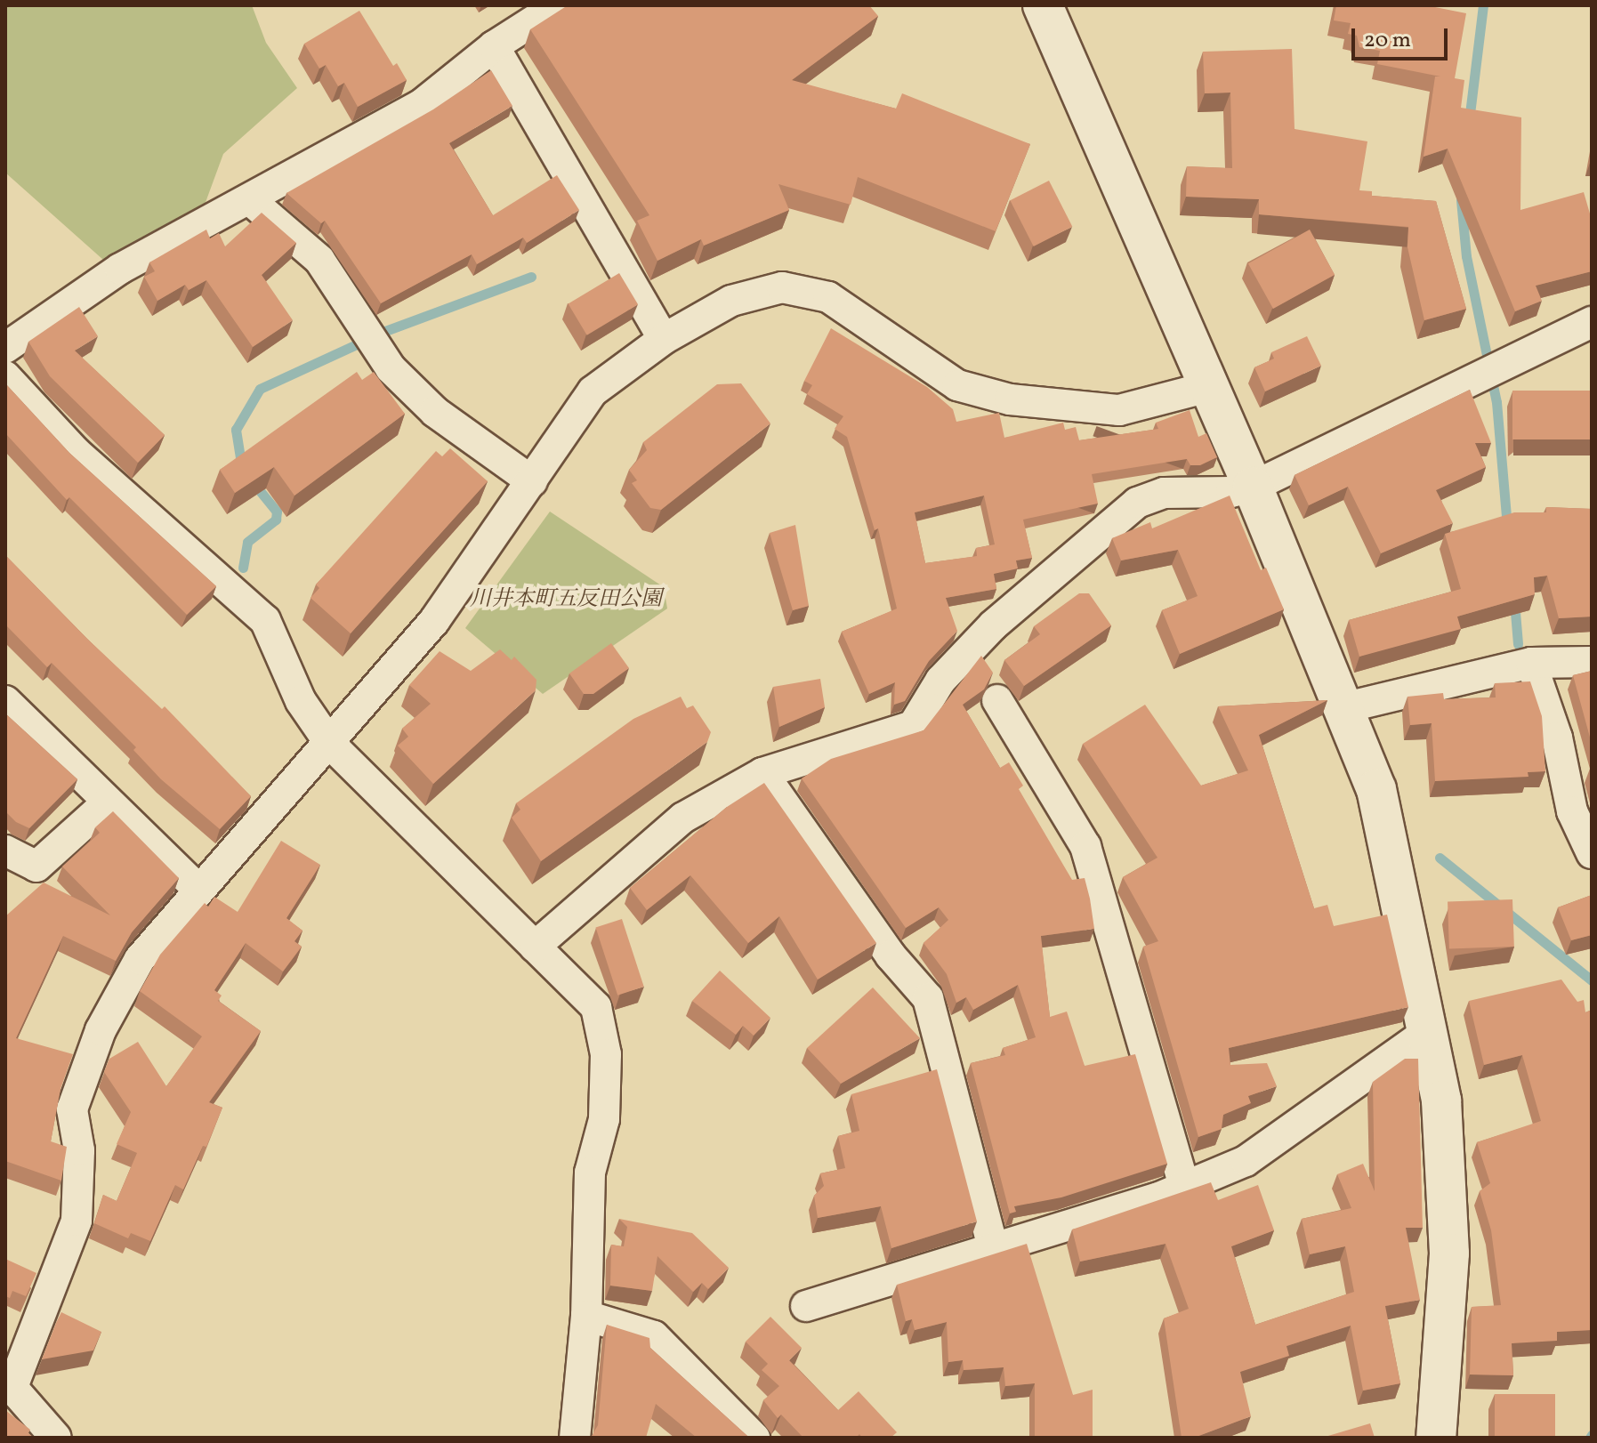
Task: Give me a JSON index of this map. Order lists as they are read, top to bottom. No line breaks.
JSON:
{"parks":["川井本町五反田公園"],"scale_bar":"20 m"}
